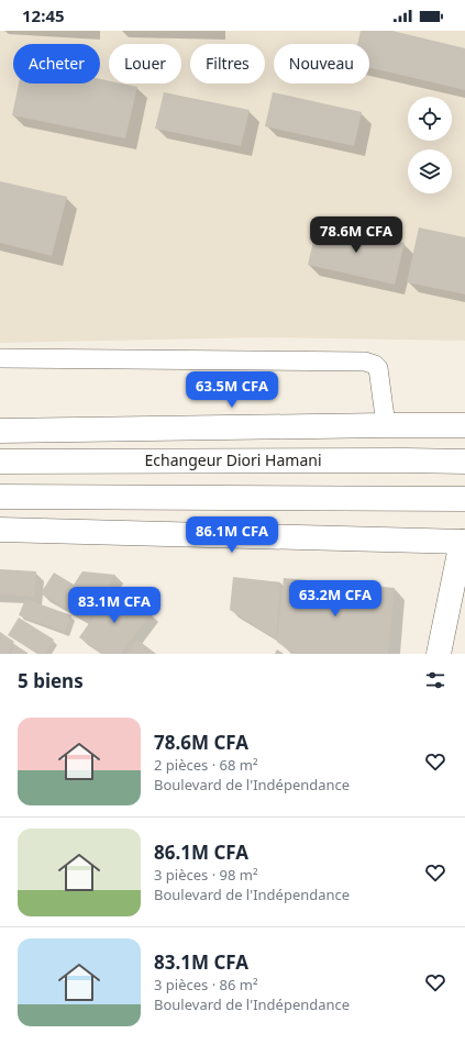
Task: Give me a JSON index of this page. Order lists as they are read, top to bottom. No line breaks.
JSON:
{"streets":{"main road":["Echangeur Diori Hamani"]},"page":{"status":"12:45","chip":["Acheter","Louer","Filtres","Nouveau"],"price":["78.6M CFA","63.5M CFA","86.1M CFA","63.2M CFA","83.1M CFA"],"heading":"5 biens","list":[{"name":"78.6M CFA","note":"2 pièces · 68 m² · Boulevard de l'Indépendance"},{"name":"86.1M CFA","note":"3 pièces · 98 m² · Boulevard de l'Indépendance"},{"name":"83.1M CFA","note":"3 pièces · 86 m² · Boulevard de l'Indépendance"}]}}
